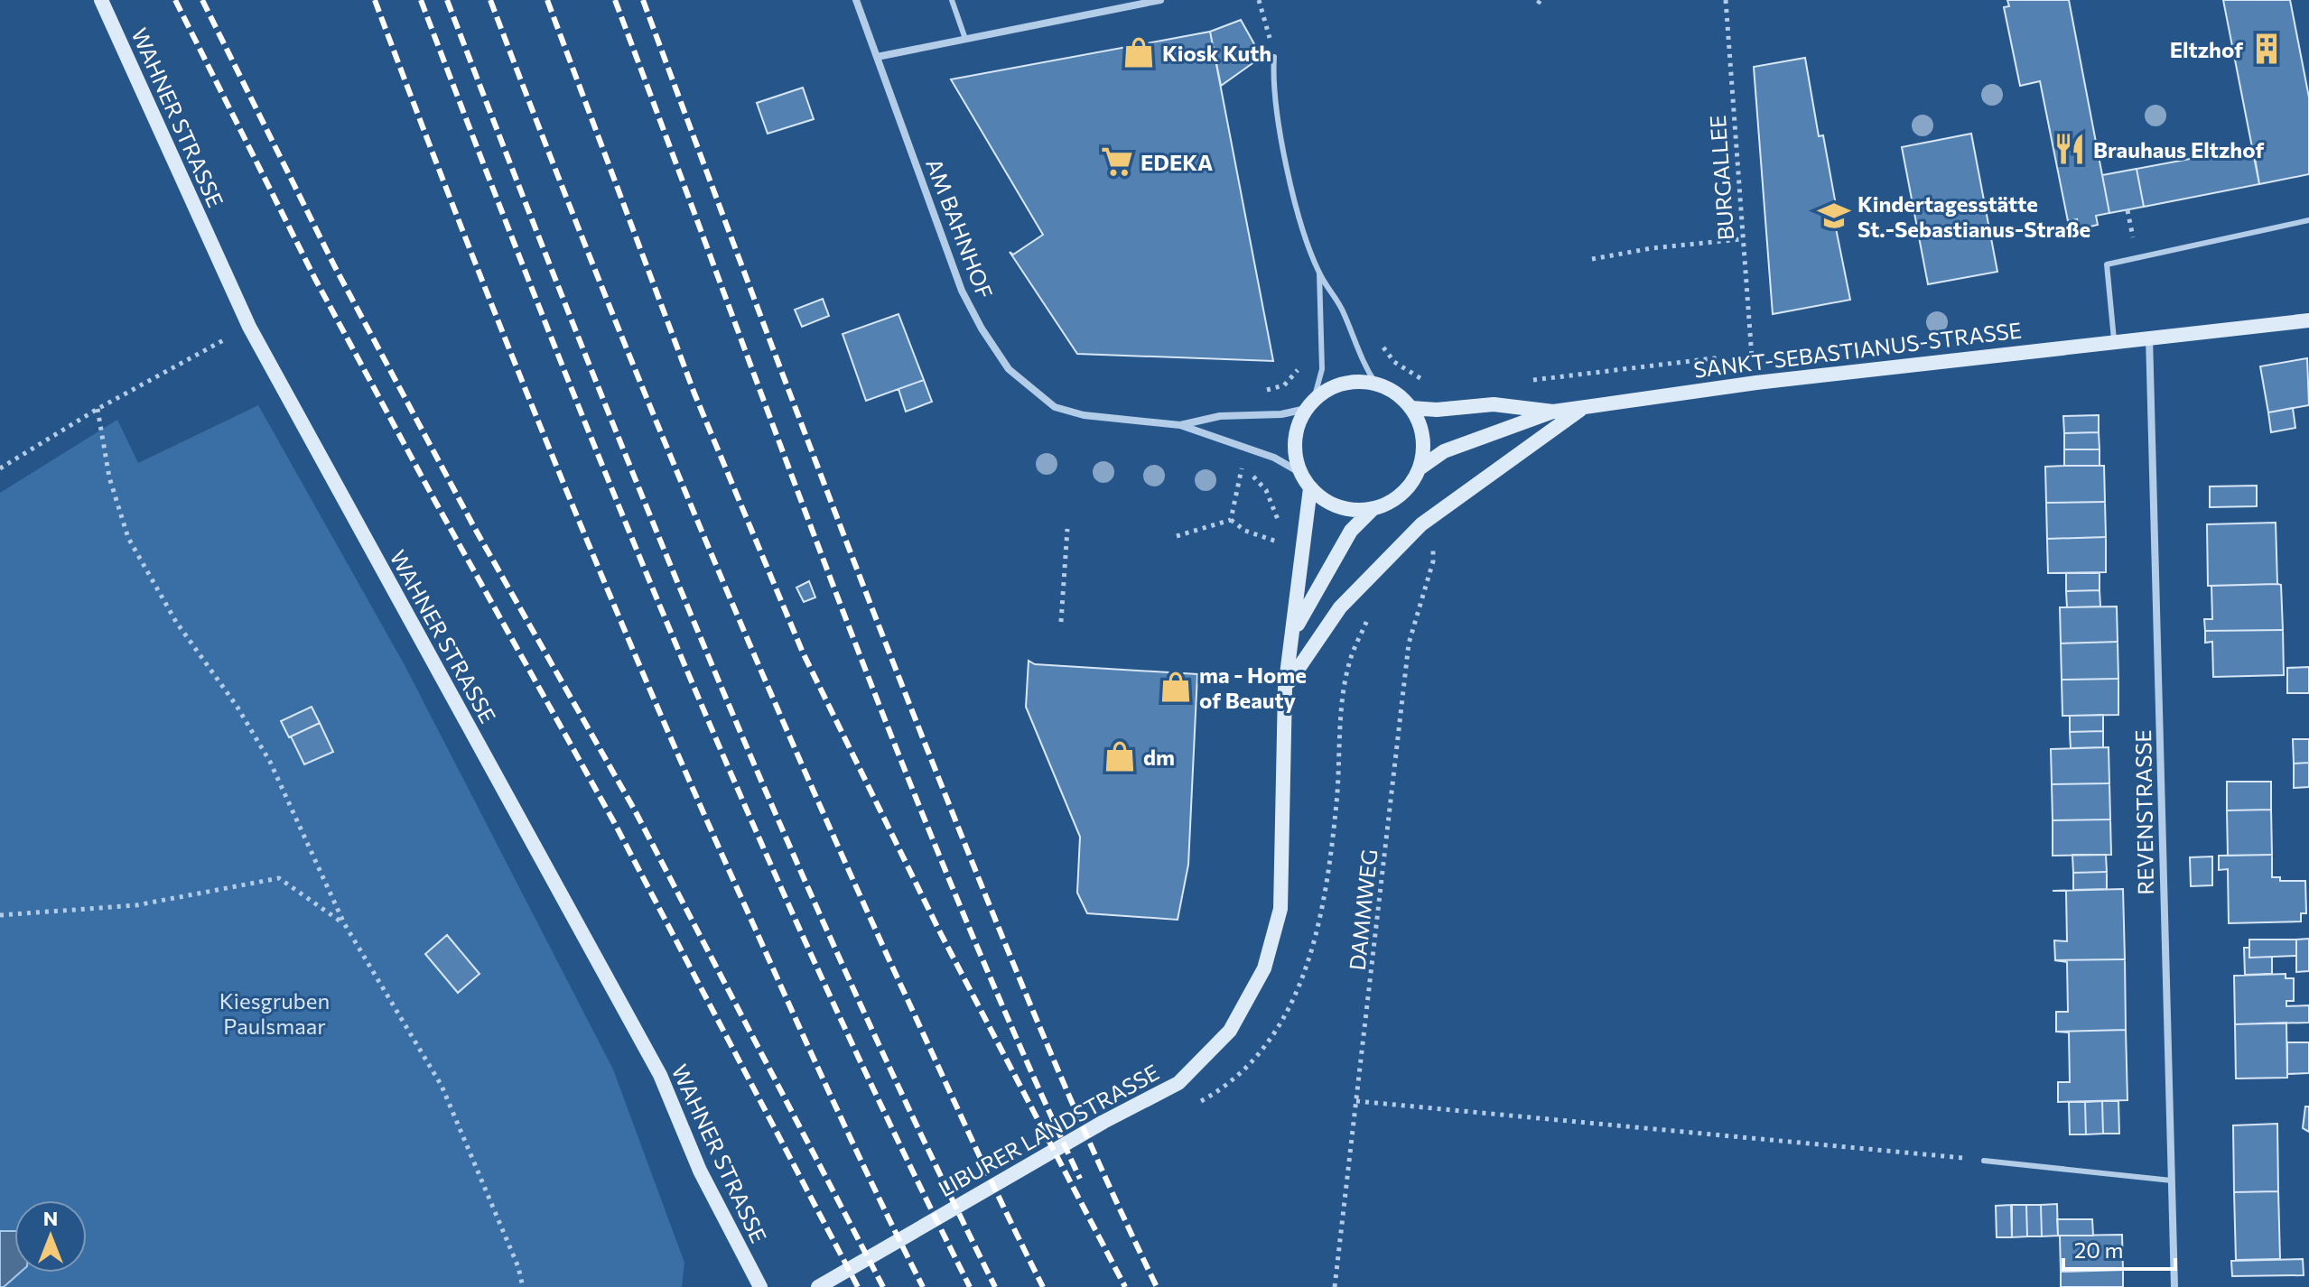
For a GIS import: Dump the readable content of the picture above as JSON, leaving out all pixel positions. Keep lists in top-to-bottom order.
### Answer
{
  "streets": {
    "street": [
      "WAHNER STRASSE",
      "AM BAHNHOF",
      "SANKT-SEBASTIANUS-STRASSE",
      "REVENSTRASSE",
      "LIBURER LANDSTRASSE"
    ],
    "path": ["BURGALLEE", "DAMMWEG"]
  },
  "crossings": [
    ["AM BAHNHOF", "SANKT-SEBASTIANUS-STRASSE"],
    ["AM BAHNHOF", "LIBURER LANDSTRASSE"],
    ["SANKT-SEBASTIANUS-STRASSE", "REVENSTRASSE"],
    ["SANKT-SEBASTIANUS-STRASSE", "LIBURER LANDSTRASSE"]
  ],
  "parks": ["Kiesgruben Paulsmaar"],
  "places": {
    "building": ["Eltzhof"],
    "shop": ["Kiosk Kuth", "ma - Home of Beauty", "dm"],
    "restaurant": ["Brauhaus Eltzhof"],
    "supermarket": ["EDEKA"],
    "school or university": ["Kindertagesstätte St.-Sebastianus-Straße"]
  },
  "scale_bar": "20 m",
  "north": "top"
}
